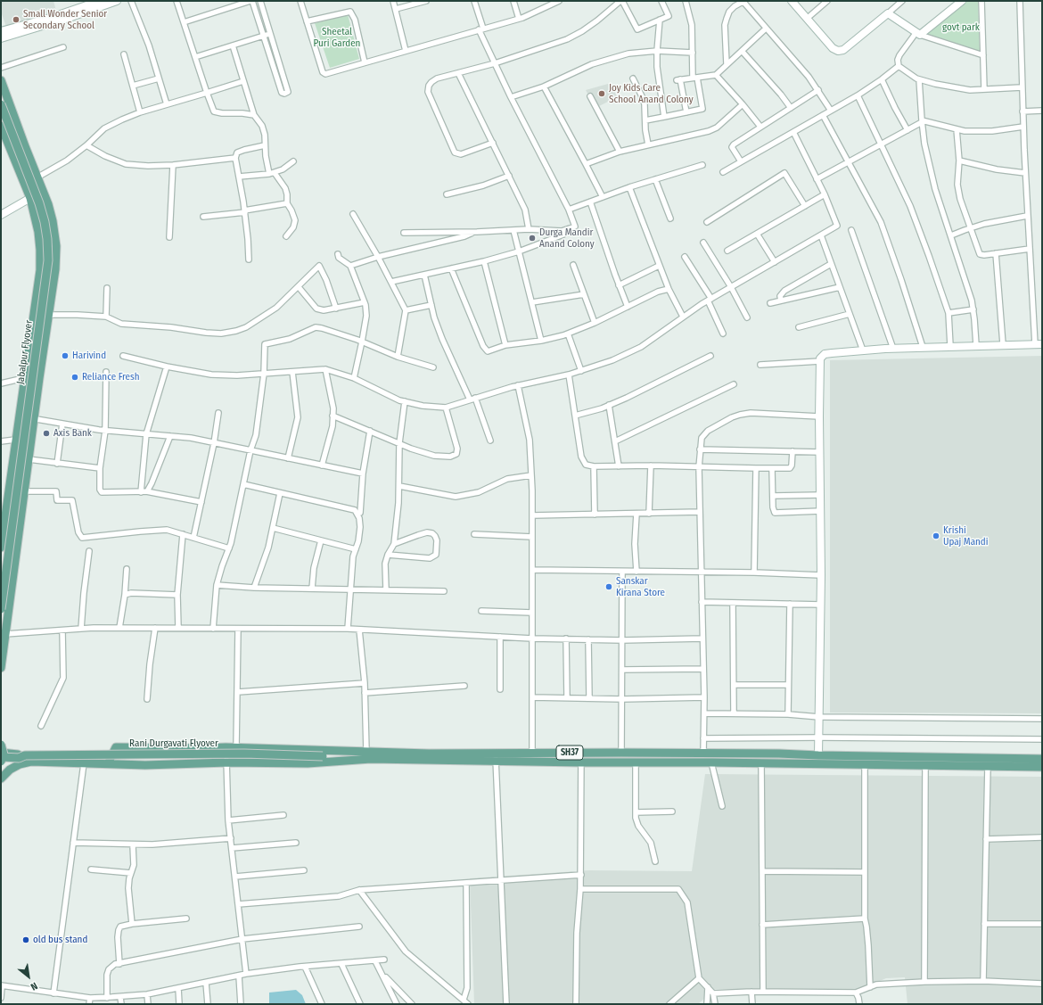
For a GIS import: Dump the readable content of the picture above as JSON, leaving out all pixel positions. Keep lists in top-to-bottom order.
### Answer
{
  "streets": {
    "main road": ["Jabalpur Flyover", "Rani Durgavati Flyover", "SH37"]
  },
  "crossings": [
    ["Rani Durgavati Flyover", "SH37"]
  ],
  "parks": ["govt park", "Sheetal Puri Garden"],
  "places": [
    "Small Wonder Senior Secondary School",
    "Joy Kids Care School Anand Colony",
    "Durga Mandir Anand Colony",
    "Harivind",
    "Reliance Fresh",
    "Axis Bank",
    "Krishi Upaj Mandi",
    "Sanskar Kirana Store",
    "old bus stand"
  ],
  "north": "bottom right"
}
